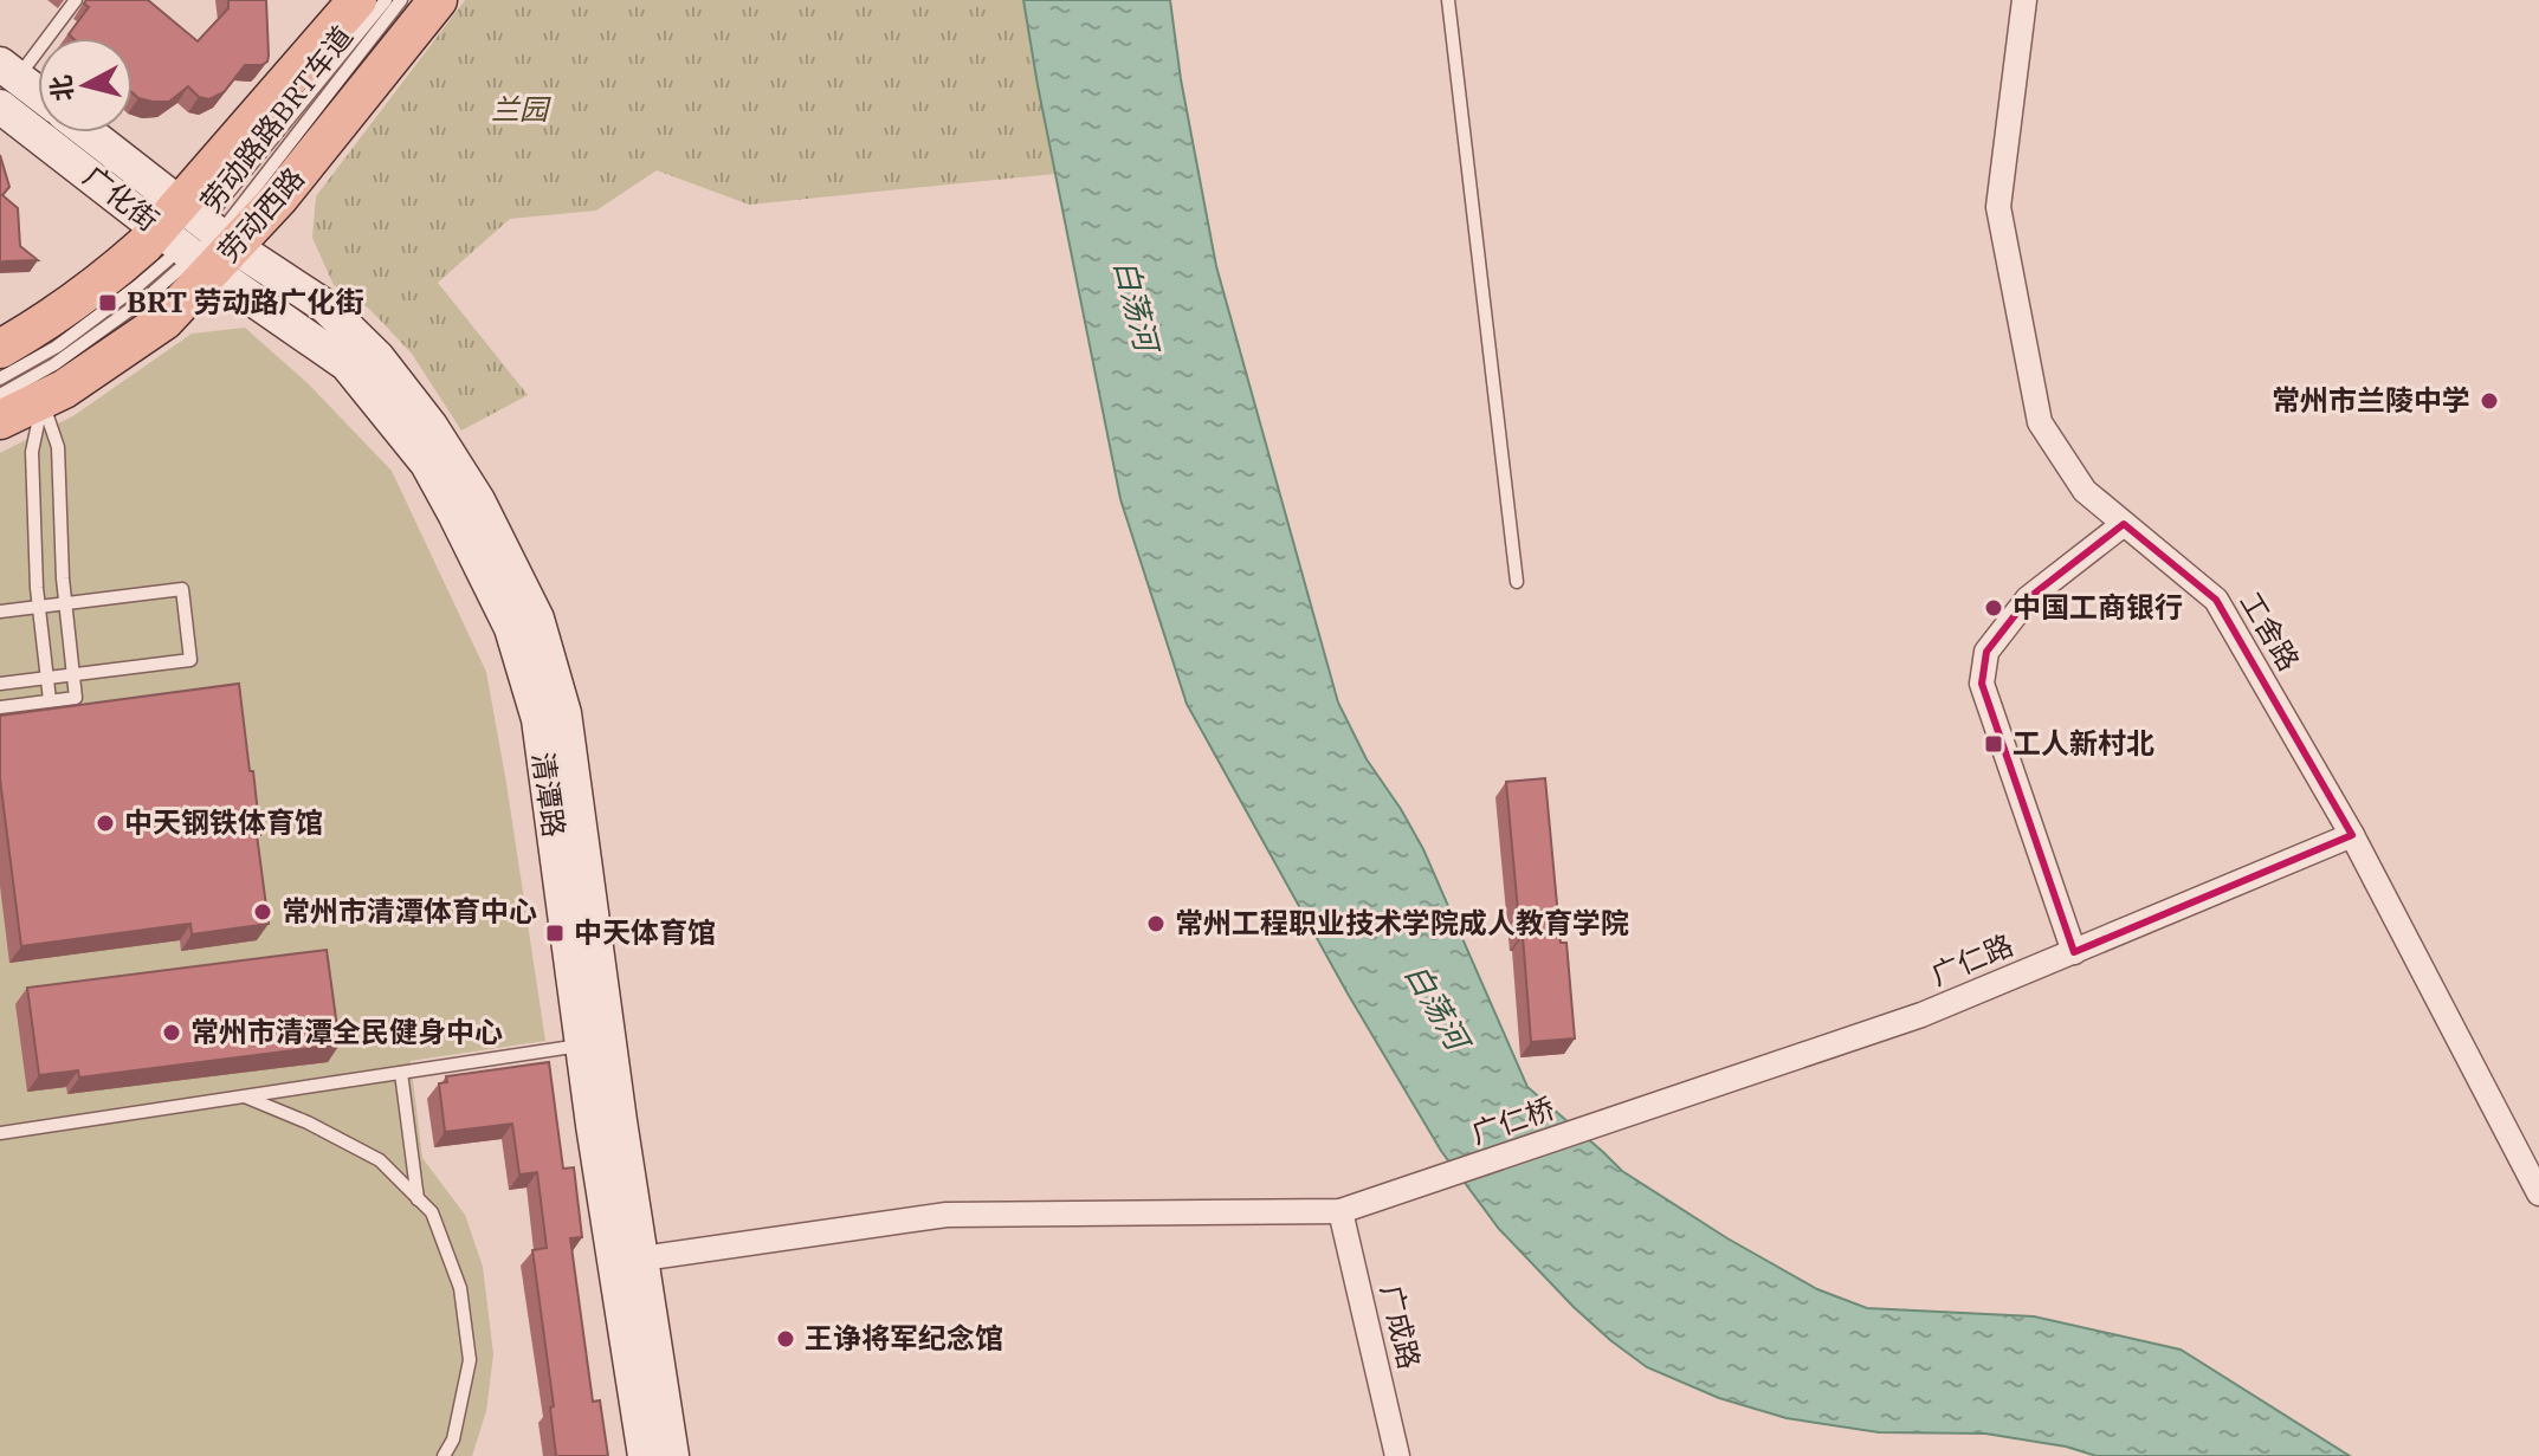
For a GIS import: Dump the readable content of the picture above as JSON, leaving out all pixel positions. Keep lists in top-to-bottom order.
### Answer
{
  "streets": {
    "main road": ["广化街", "劳动西路", "清潭路"],
    "street": [
      "工舍路",
      "广仁路",
      "广仁桥",
      "广成路"
    ],
    "lane": ["劳动路路BRT车道"]
  },
  "crossings": [
    ["劳动路路BRT车道", "广化街"],
    ["劳动路路BRT车道", "劳动西路"],
    ["劳动路路BRT车道", "清潭路"],
    ["广化街", "劳动西路"],
    ["广化街", "清潭路"],
    ["劳动西路", "清潭路"],
    ["工舍路", "广仁路"],
    ["清潭路", "广仁桥"],
    ["广仁路", "广仁桥"],
    ["广仁桥", "广成路"]
  ],
  "water": ["白荡河"],
  "parks": ["兰园"],
  "places": {
    "transit": ["BRT 劳动路广化街", "工人新村北", "中天体育馆"],
    "other": [
      "常州市兰陵中学",
      "中国工商银行",
      "中天钢铁体育馆",
      "常州市清潭体育中心",
      "常州工程职业技术学院成人教育学院",
      "常州市清潭全民健身中心",
      "王诤将军纪念馆"
    ]
  },
  "north": "left"
}
